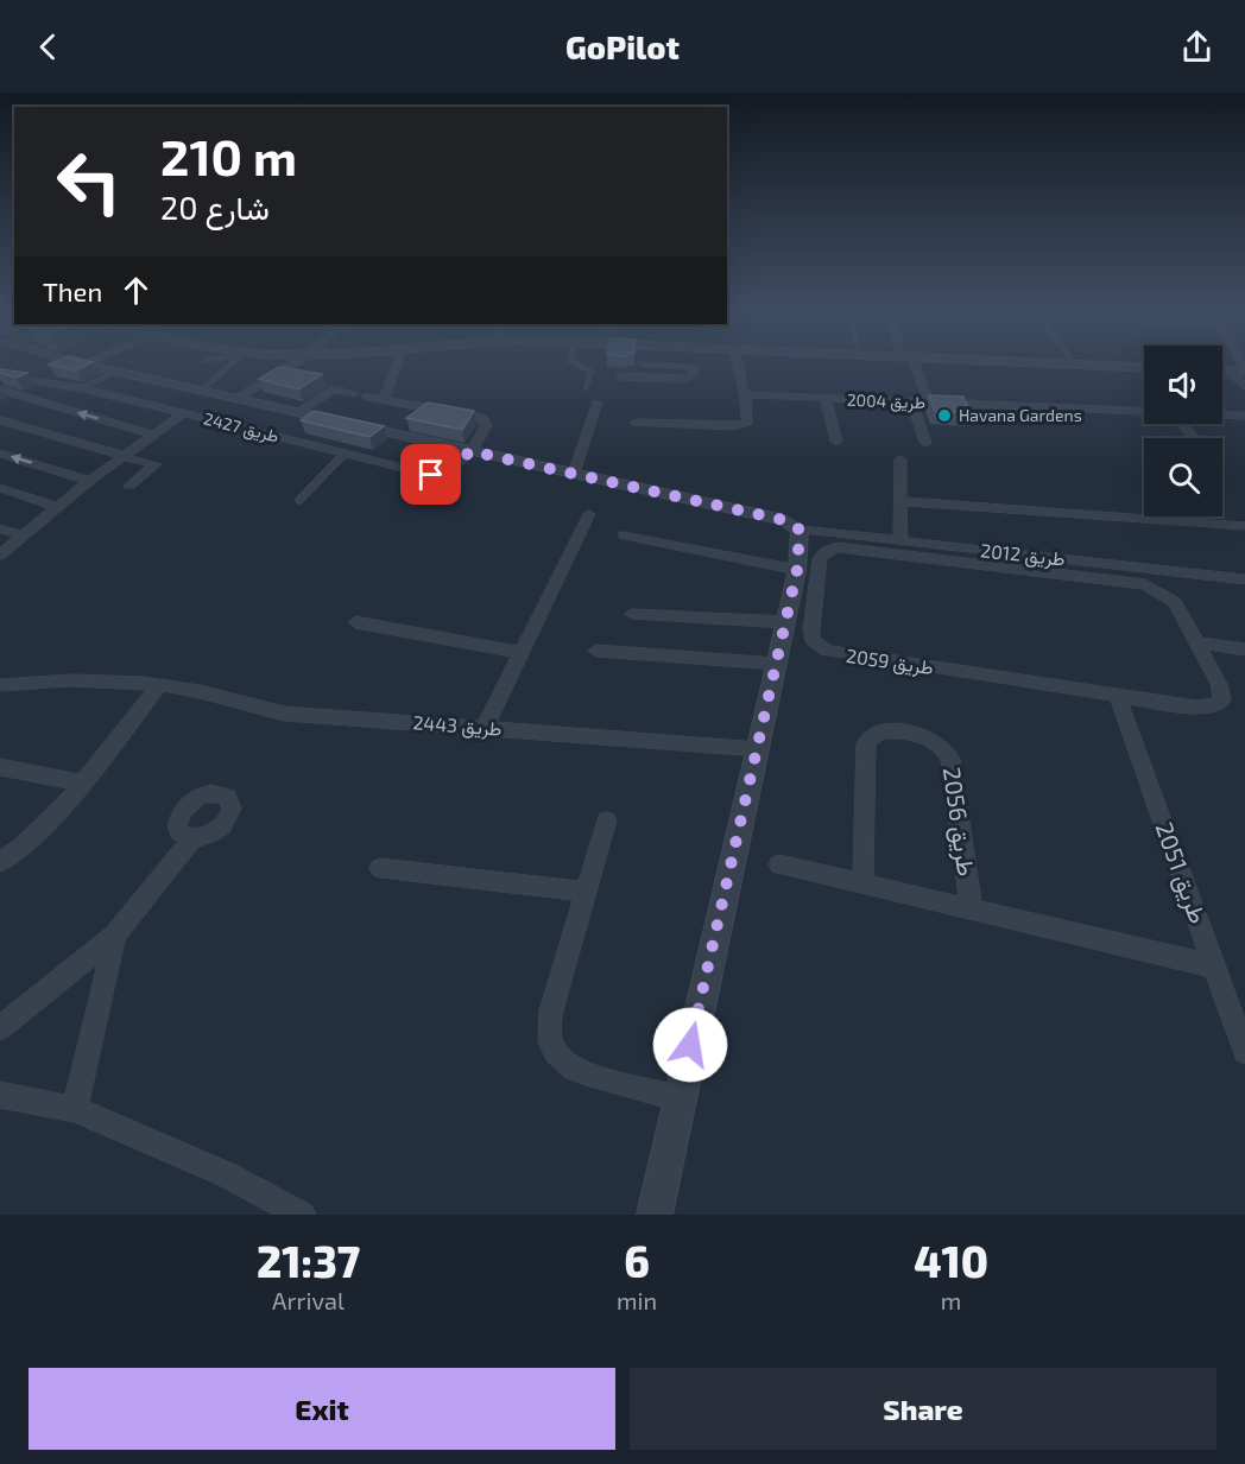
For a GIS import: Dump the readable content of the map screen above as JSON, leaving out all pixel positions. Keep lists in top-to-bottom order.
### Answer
{
  "streets": {
    "street": [
      "طريق 2004",
      "طريق 2427",
      "طريق 2012",
      "طريق 2059",
      "طريق 2443",
      "طريق 2056",
      "طريق 2051"
    ]
  },
  "crossings": [
    ["طريق 2059", "طريق 2051"],
    ["طريق 2056", "طريق 2051"]
  ],
  "places": ["Havana Gardens"],
  "page": {
    "header": "GoPilot",
    "turn": ["210 m", "شارع 20"],
    "then": "Then",
    "eta": [
      "21:37",
      "Arrival",
      "6",
      "min",
      "410",
      "m"
    ],
    "buttons": ["Exit", "Share"]
  }
}
